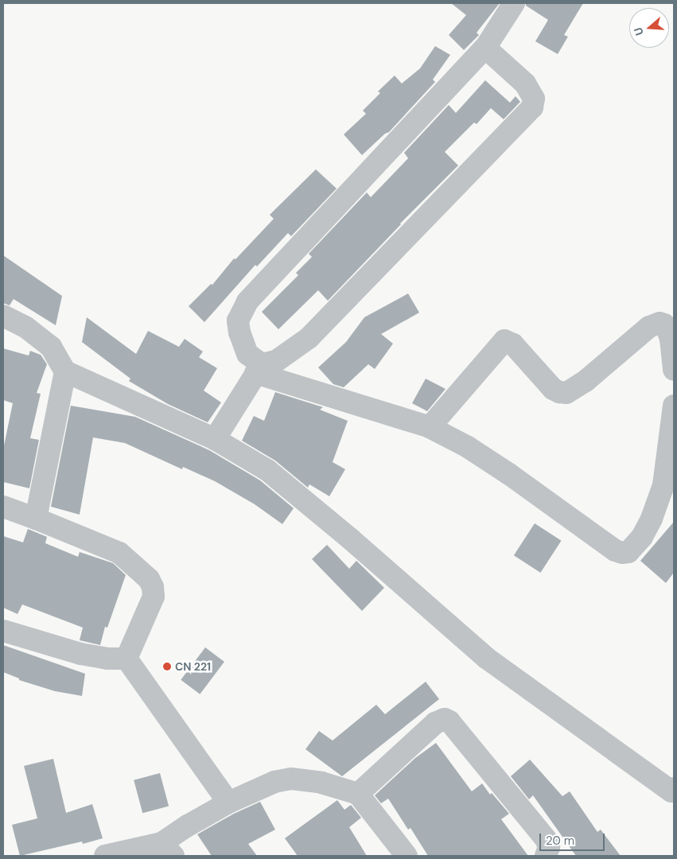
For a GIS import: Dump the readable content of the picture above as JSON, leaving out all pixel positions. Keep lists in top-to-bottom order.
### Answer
{
  "places": ["CN 221"],
  "scale_bar": "20 m",
  "north": "left"
}
